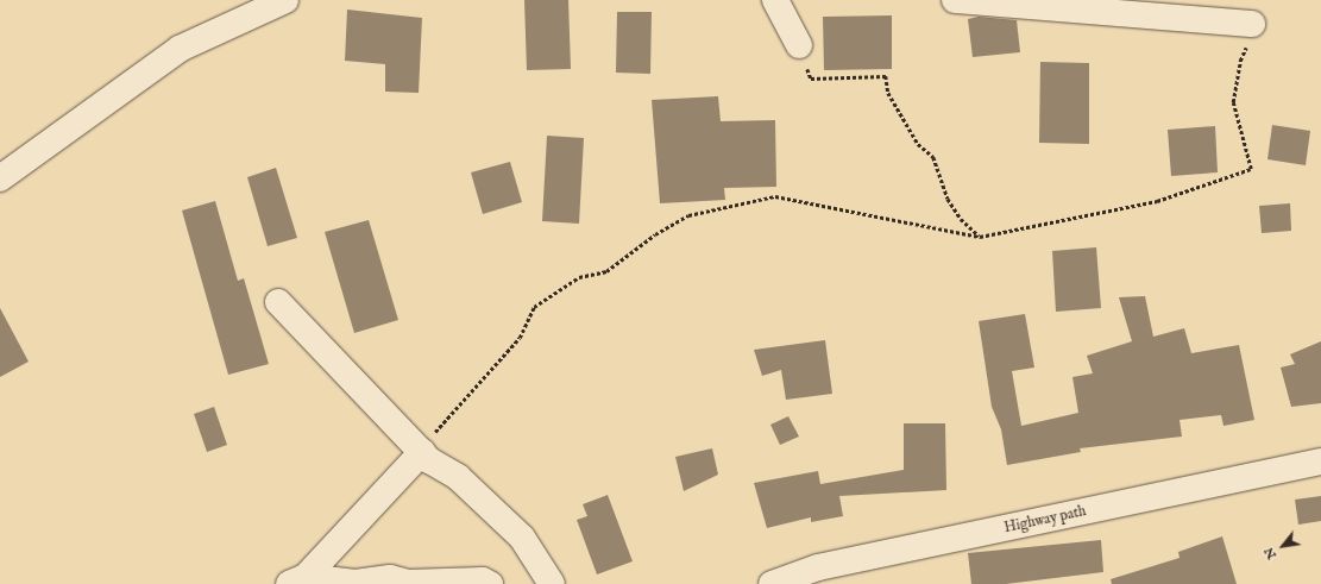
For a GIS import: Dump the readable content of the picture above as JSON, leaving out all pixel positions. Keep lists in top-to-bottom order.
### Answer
{
  "streets": {
    "street": ["Highway path"]
  },
  "north": "bottom left"
}
